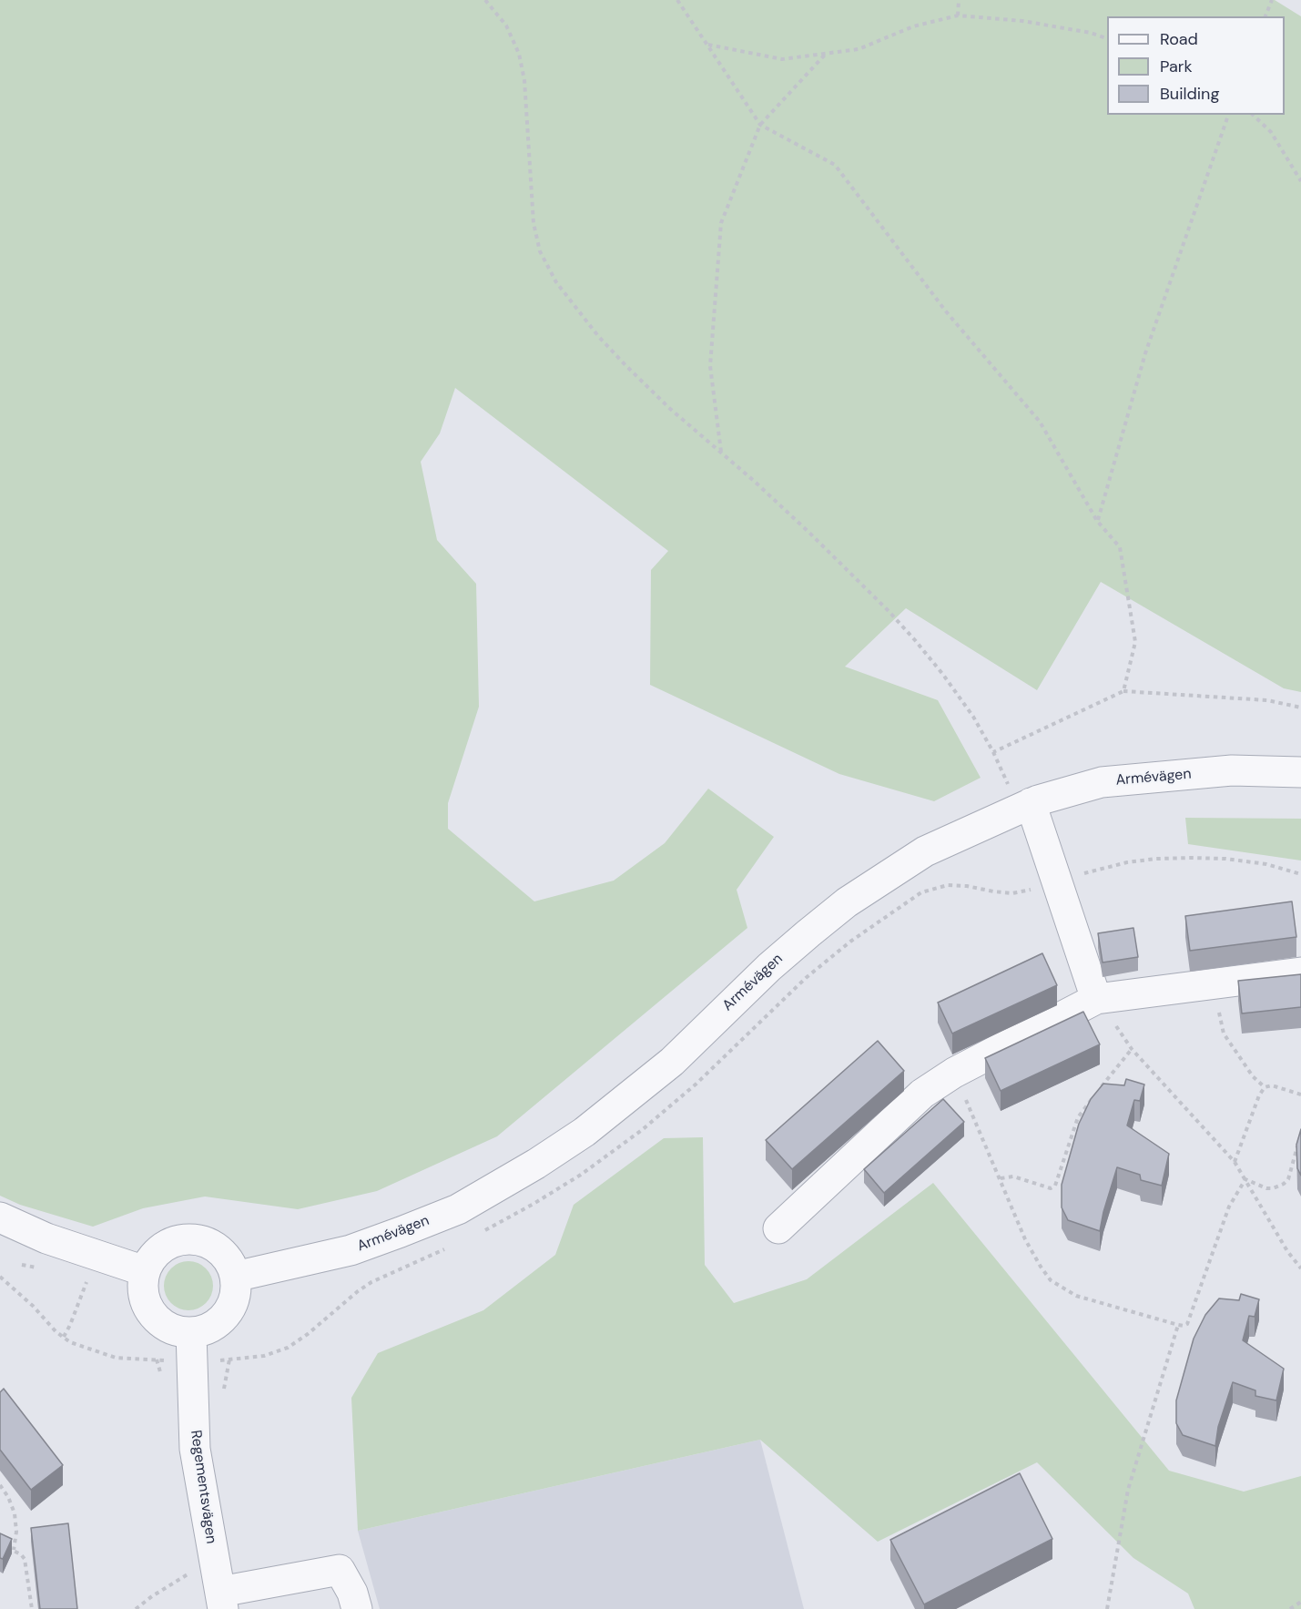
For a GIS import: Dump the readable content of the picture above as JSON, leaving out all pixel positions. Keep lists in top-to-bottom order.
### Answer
{
  "streets": {
    "street": ["Armévägen", "Regementsvägen"]
  },
  "crossings": [
    ["Armévägen", "Regementsvägen"]
  ],
  "legend": ["Road", "Park", "Building"]
}
